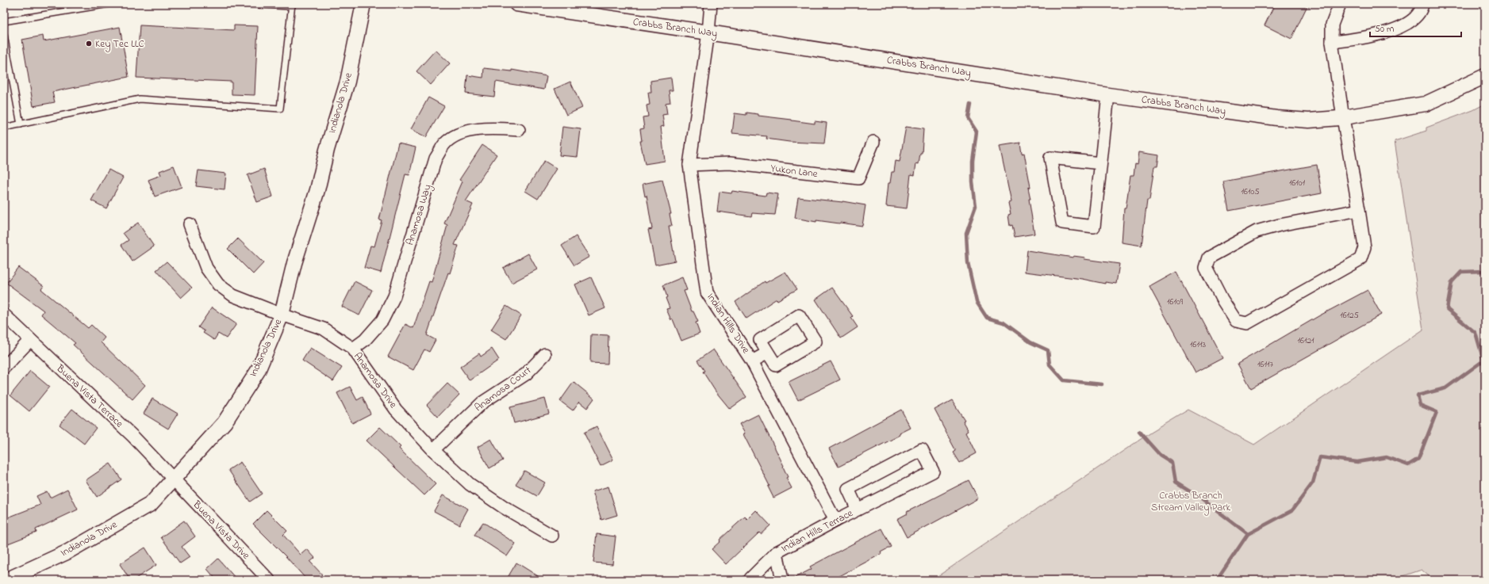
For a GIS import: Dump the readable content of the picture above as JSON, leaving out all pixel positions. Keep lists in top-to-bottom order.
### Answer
{
  "streets": {
    "street": [
      "Crabbs Branch Way",
      "Indianola Drive",
      "Yukon Lane",
      "Anamosa Way",
      "Indian Hills Drive",
      "Anamosa Drive",
      "Anamosa Court",
      "Buena Vista Terrace",
      "Buena Vista Drive",
      "Indian Hills Terrace"
    ]
  },
  "crossings": [
    ["Crabbs Branch Way", "Indian Hills Drive"],
    ["Indianola Drive", "Anamosa Drive"],
    ["Indianola Drive", "Buena Vista Terrace"],
    ["Indianola Drive", "Buena Vista Drive"],
    ["Yukon Lane", "Indian Hills Drive"],
    ["Anamosa Way", "Anamosa Drive"],
    ["Indian Hills Drive", "Indian Hills Terrace"],
    ["Anamosa Drive", "Anamosa Court"],
    ["Buena Vista Terrace", "Buena Vista Drive"]
  ],
  "parks": ["Crabbs Branch Stream Valley Park"],
  "places": ["Key Tec LLC"],
  "house_numbers": [
    "16101",
    "16105",
    "16109",
    "16125",
    "16121",
    "16113",
    "16117"
  ],
  "scale_bar": "50 m"
}
